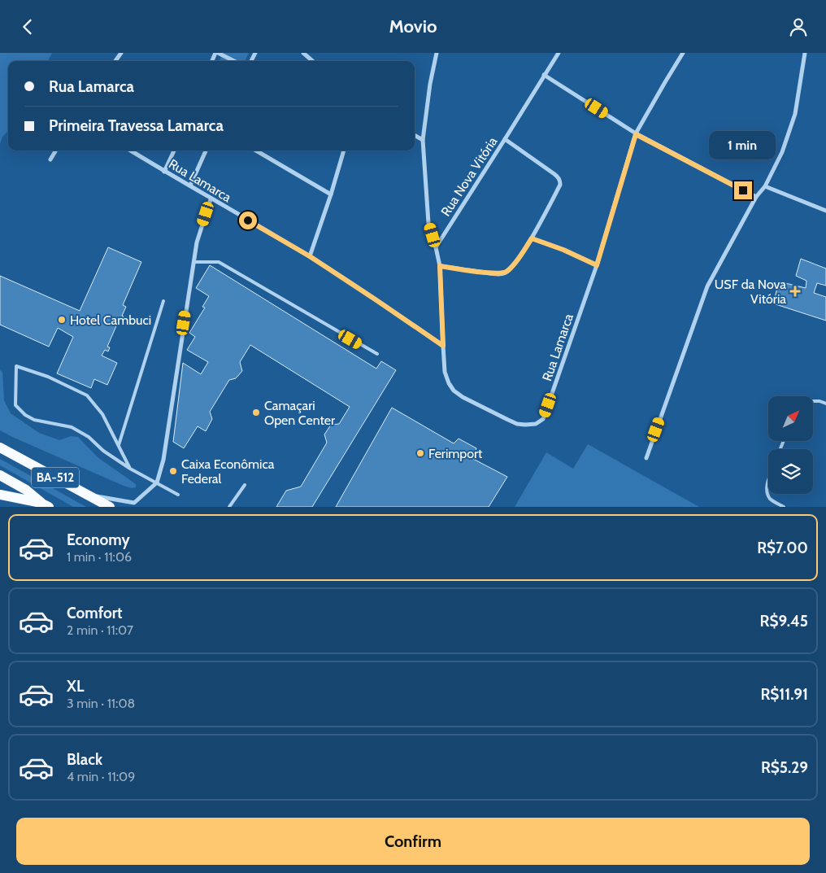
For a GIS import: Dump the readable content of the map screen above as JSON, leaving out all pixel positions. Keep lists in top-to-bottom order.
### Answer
{
  "streets": {
    "main road": ["BA-512"],
    "street": ["Rua Nova Vitória", "Rua Lamarca"]
  },
  "places": {
    "health": ["USF da Nova Vitória"],
    "other": [
      "Hotel Cambuci",
      "Camaçari Open Center",
      "Ferimport",
      "Caixa Econômica Federal"
    ]
  },
  "north": "top right",
  "page": {
    "header": "Movio",
    "banner": ["Rua Lamarca", "Primeira Travessa Lamarca"],
    "bubble": "1 min",
    "list": [
      {
        "name": "Economy",
        "note": "1 min · 11:06",
        "value": "R$7.00"
      },
      {
        "name": "Comfort",
        "note": "2 min · 11:07",
        "value": "R$9.45"
      },
      {
        "name": "XL",
        "note": "3 min · 11:08",
        "value": "R$11.91"
      },
      {
        "name": "Black",
        "note": "4 min · 11:09",
        "value": "R$5.29"
      }
    ],
    "buttons": "Confirm"
  }
}
